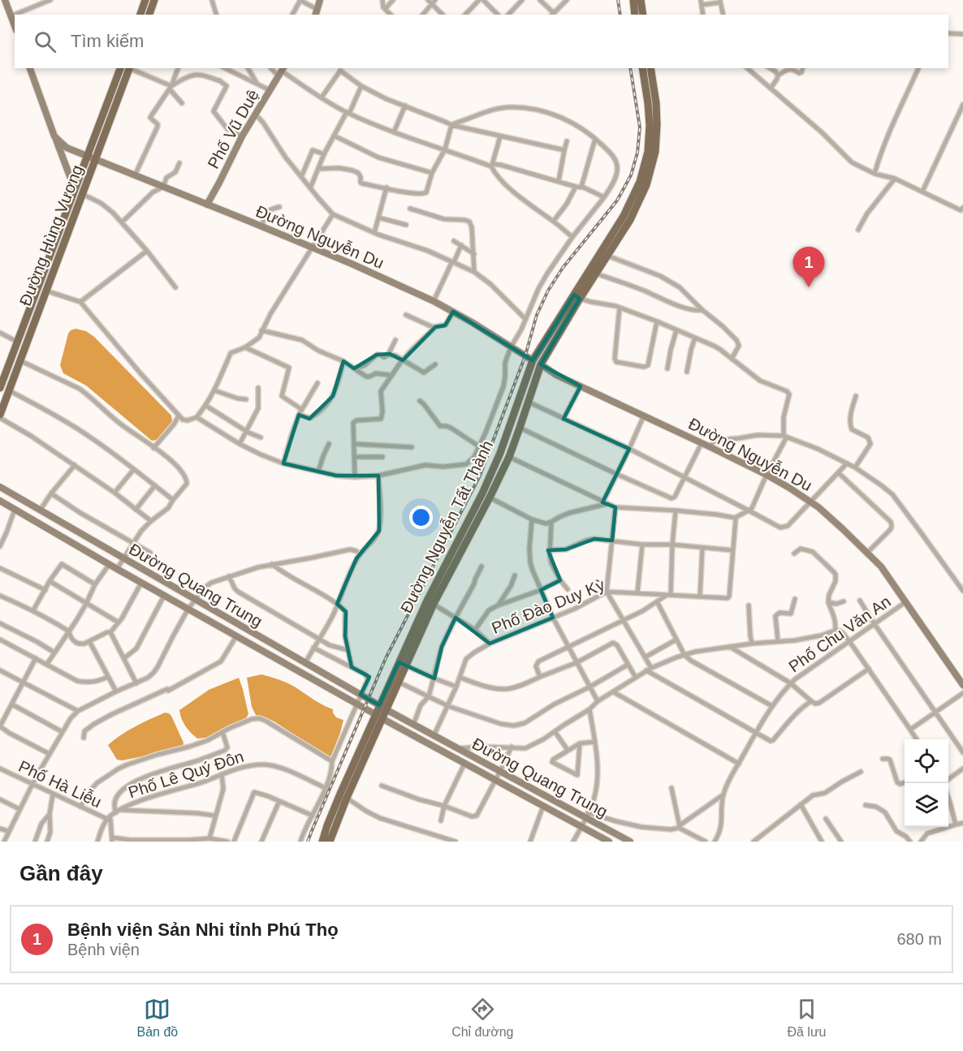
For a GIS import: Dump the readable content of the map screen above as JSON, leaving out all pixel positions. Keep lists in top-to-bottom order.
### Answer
{
  "streets": {
    "main road": ["Đường Hùng Vương", "Đường Nguyễn Tất Thành"],
    "street": [
      "Phố Vũ Duệ",
      "Đường Nguyễn Du",
      "Đường Quang Trung",
      "Phố Đào Duy Kỳ",
      "Phố Chu Văn An",
      "Phố Lê Quý Đôn",
      "Phố Hà Liễu"
    ]
  },
  "crossings": [
    ["Phố Vũ Duệ", "Đường Nguyễn Du"],
    ["Đường Nguyễn Du", "Đường Nguyễn Tất Thành"],
    ["Đường Nguyễn Du", "Phố Chu Văn An"],
    ["Đường Nguyễn Tất Thành", "Đường Quang Trung"],
    ["Đường Nguyễn Tất Thành", "Phố Đào Duy Kỳ"],
    ["Phố Lê Quý Đôn", "Phố Hà Liễu"]
  ],
  "page": {
    "search": "Tìm kiếm",
    "pins": "1",
    "heading": "Gần đây",
    "list": [
      {
        "mark": "1",
        "name": "Bệnh viện Sản Nhi tỉnh Phú Thọ",
        "note": "Bệnh viện",
        "value": "680 m"
      }
    ],
    "nav": ["Bản đồ", "Chỉ đường", "Đã lưu"]
  }
}
